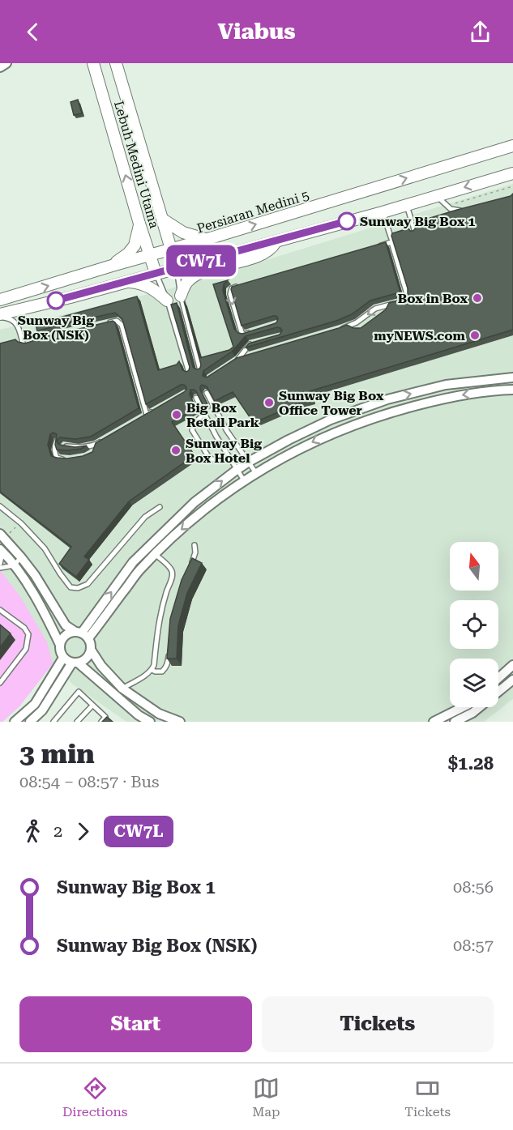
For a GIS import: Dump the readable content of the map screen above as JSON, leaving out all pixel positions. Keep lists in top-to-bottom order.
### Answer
{
  "streets": {
    "street": ["Lebuh Medini Utama", "Persiaran Medini 5"]
  },
  "crossings": [
    ["Lebuh Medini Utama", "Persiaran Medini 5"]
  ],
  "places": [
    "Sunway Big Box 1",
    "Box in Box",
    "Sunway Big Box (NSK)",
    "myNEWS.com",
    "Sunway Big Box Office Tower",
    "Big Box Retail Park",
    "Sunway Big Box Hotel"
  ],
  "lines": ["bus line CW7L"],
  "north": "top",
  "page": {
    "header": "Viabus",
    "on_map": "CW7L",
    "heading": ["3 min", "08:54 – 08:57 · Bus", "$1.28"],
    "legs": ["2", "CW7L"],
    "list": [
      {
        "name": "Sunway Big Box 1",
        "value": "08:56"
      },
      {
        "name": "Sunway Big Box (NSK)",
        "value": "08:57"
      }
    ],
    "buttons": ["Start", "Tickets"],
    "tabs": ["Directions", "Map", "Tickets"]
  }
}
